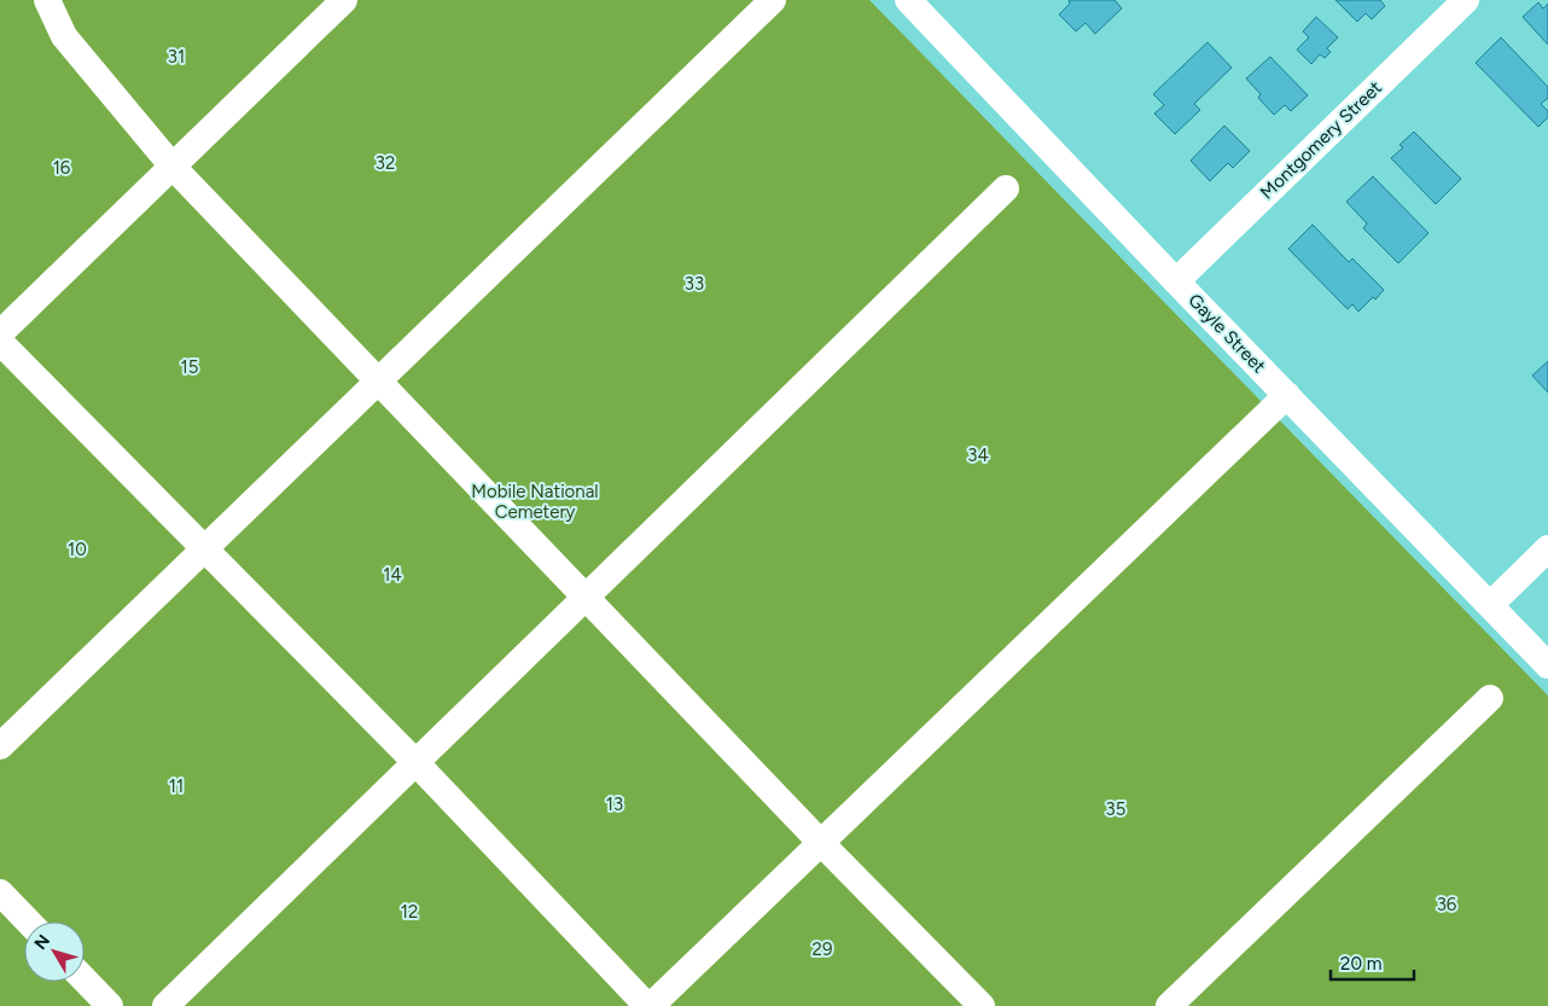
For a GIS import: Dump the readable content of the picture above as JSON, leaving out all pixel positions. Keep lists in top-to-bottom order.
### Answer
{
  "streets": {
    "street": ["Montgomery Street", "Gayle Street"]
  },
  "crossings": [
    ["Montgomery Street", "Gayle Street"]
  ],
  "parks": [
    "31",
    "32",
    "16",
    "33",
    "15",
    "34",
    "Mobile National Cemetery",
    "10",
    "14",
    "11",
    "13",
    "35",
    "36",
    "12",
    "29"
  ],
  "scale_bar": "20 m",
  "north": "top left"
}
